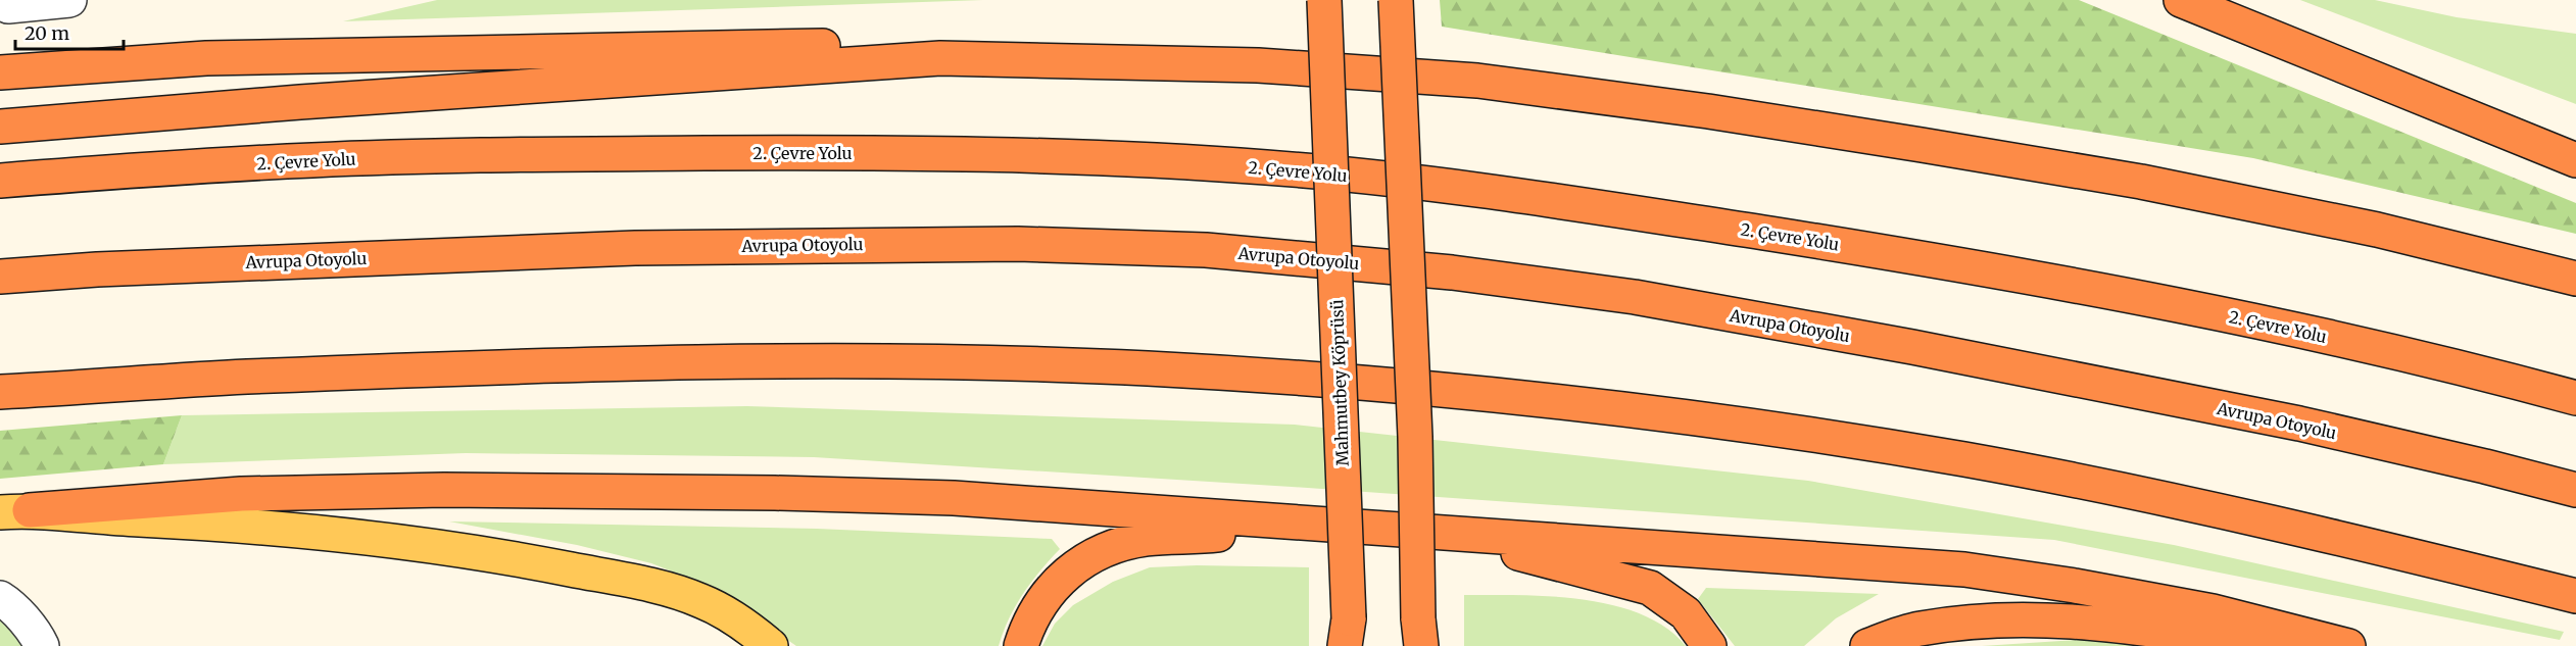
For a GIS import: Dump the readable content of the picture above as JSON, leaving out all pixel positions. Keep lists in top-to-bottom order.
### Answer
{
  "streets": {
    "highway": ["2. Çevre Yolu", "Avrupa Otoyolu", "Mahmutbey Köprüsü"]
  },
  "scale_bar": "20 m"
}
